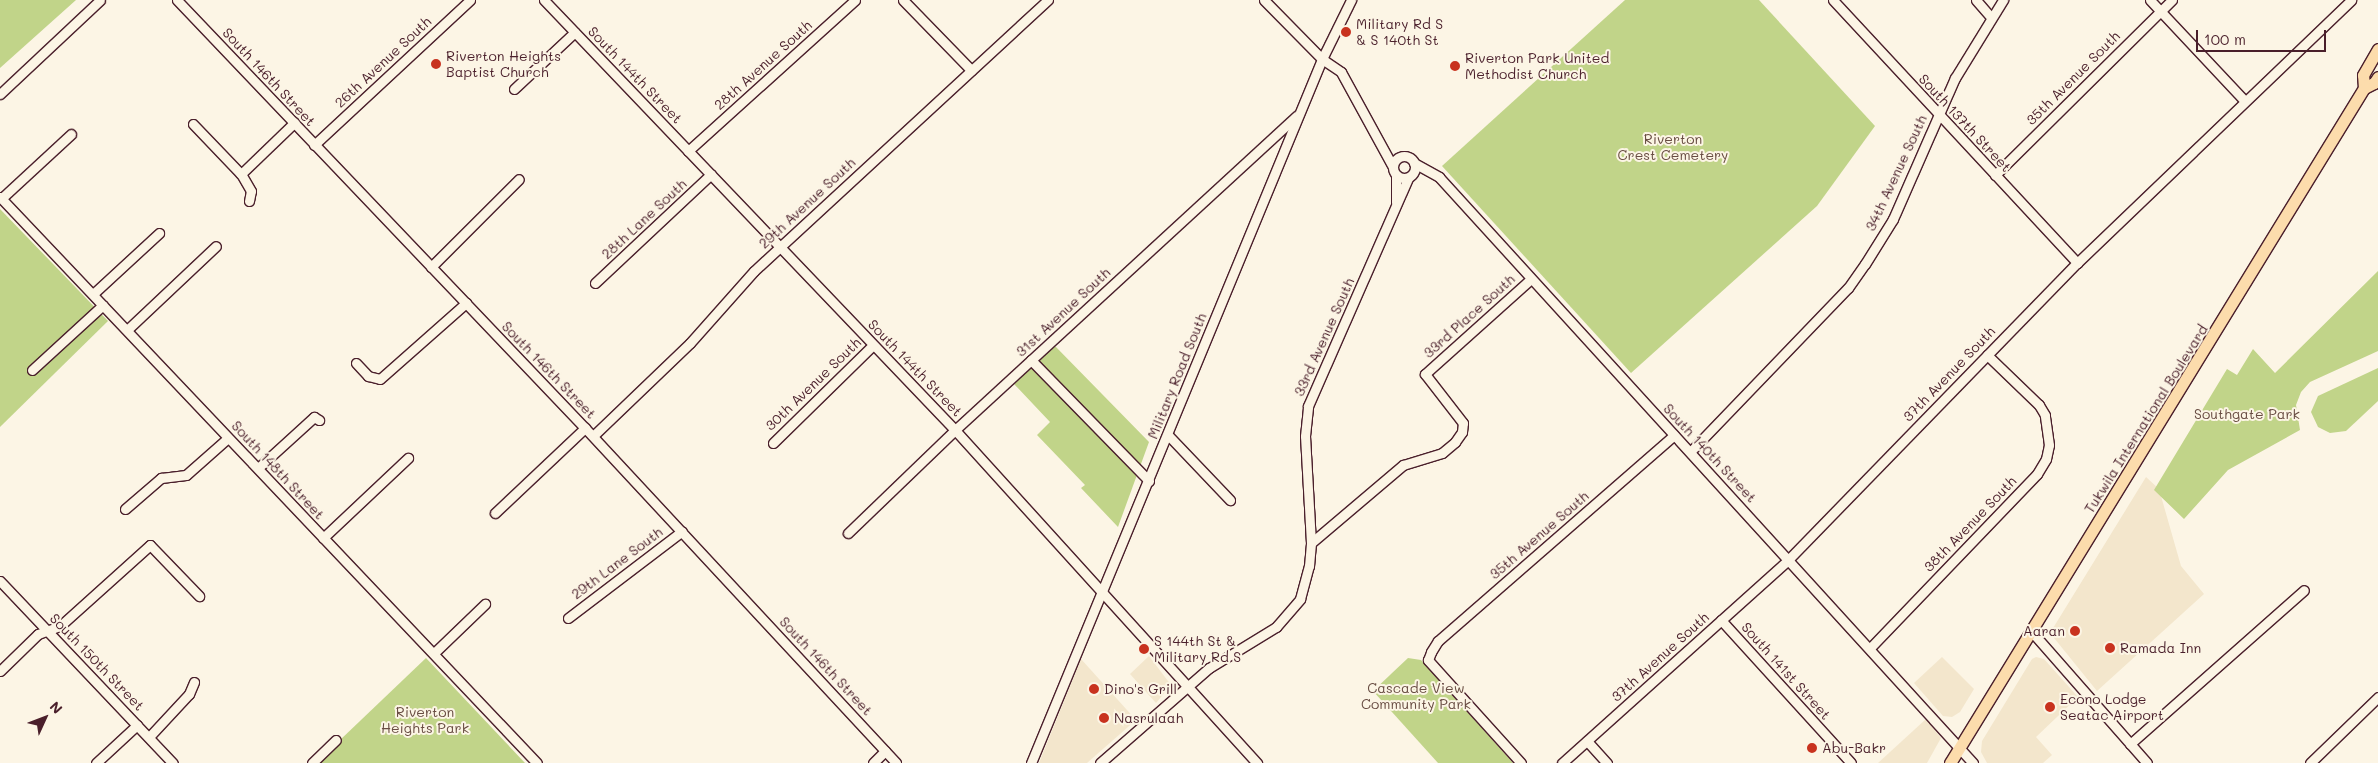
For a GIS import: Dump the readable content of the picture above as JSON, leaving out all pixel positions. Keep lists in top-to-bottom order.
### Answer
{
  "streets": {
    "main road": ["Tukwila International Boulevard"],
    "street": [
      "26th Avenue South",
      "28th Avenue South",
      "South 144th Street",
      "South 146th Street",
      "35th Avenue South",
      "South 137th Street",
      "34th Avenue South",
      "29th Avenue South",
      "28th Lane South",
      "31st Avenue South",
      "33rd Place South",
      "33rd Avenue South",
      "37th Avenue South",
      "Military Road South",
      "30th Avenue South",
      "South 140th Street",
      "South 148th Street",
      "38th Avenue South",
      "29th Lane South",
      "South 150th Street",
      "South 141st Street"
    ]
  },
  "crossings": [
    ["26th Avenue South", "South 146th Street"],
    ["28th Avenue South", "South 144th Street"],
    ["South 144th Street", "29th Avenue South"],
    ["South 144th Street", "28th Lane South"],
    ["South 144th Street", "31st Avenue South"],
    ["South 144th Street", "Military Road South"],
    ["South 144th Street", "30th Avenue South"],
    ["South 146th Street", "29th Avenue South"],
    ["South 146th Street", "29th Lane South"],
    ["35th Avenue South", "South 137th Street"],
    ["35th Avenue South", "South 140th Street"],
    ["South 137th Street", "34th Avenue South"],
    ["South 137th Street", "37th Avenue South"],
    ["34th Avenue South", "South 140th Street"],
    ["31st Avenue South", "Military Road South"],
    ["33rd Place South", "33rd Avenue South"],
    ["33rd Place South", "South 140th Street"],
    ["33rd Avenue South", "South 140th Street"],
    ["37th Avenue South", "South 140th Street"],
    ["37th Avenue South", "38th Avenue South"],
    ["37th Avenue South", "South 141st Street"],
    ["Tukwila International Boulevard", "South 140th Street"],
    ["South 140th Street", "38th Avenue South"]
  ],
  "parks": [
    "Riverton Crest Cemetery",
    "Southgate Park",
    "Cascade View Community Park",
    "Riverton Heights Park"
  ],
  "places": [
    "Military Rd S & S 140th St",
    "Riverton Heights Baptist Church",
    "Riverton Park United Methodist Church",
    "Aaran",
    "Ramada Inn",
    "S 144th St & Military Rd S",
    "Dino's Grill",
    "Econo Lodge Seatac Airport",
    "Nasrulaah",
    "Abu-Bakr"
  ],
  "scale_bar": "100 m",
  "north": "top right"
}
